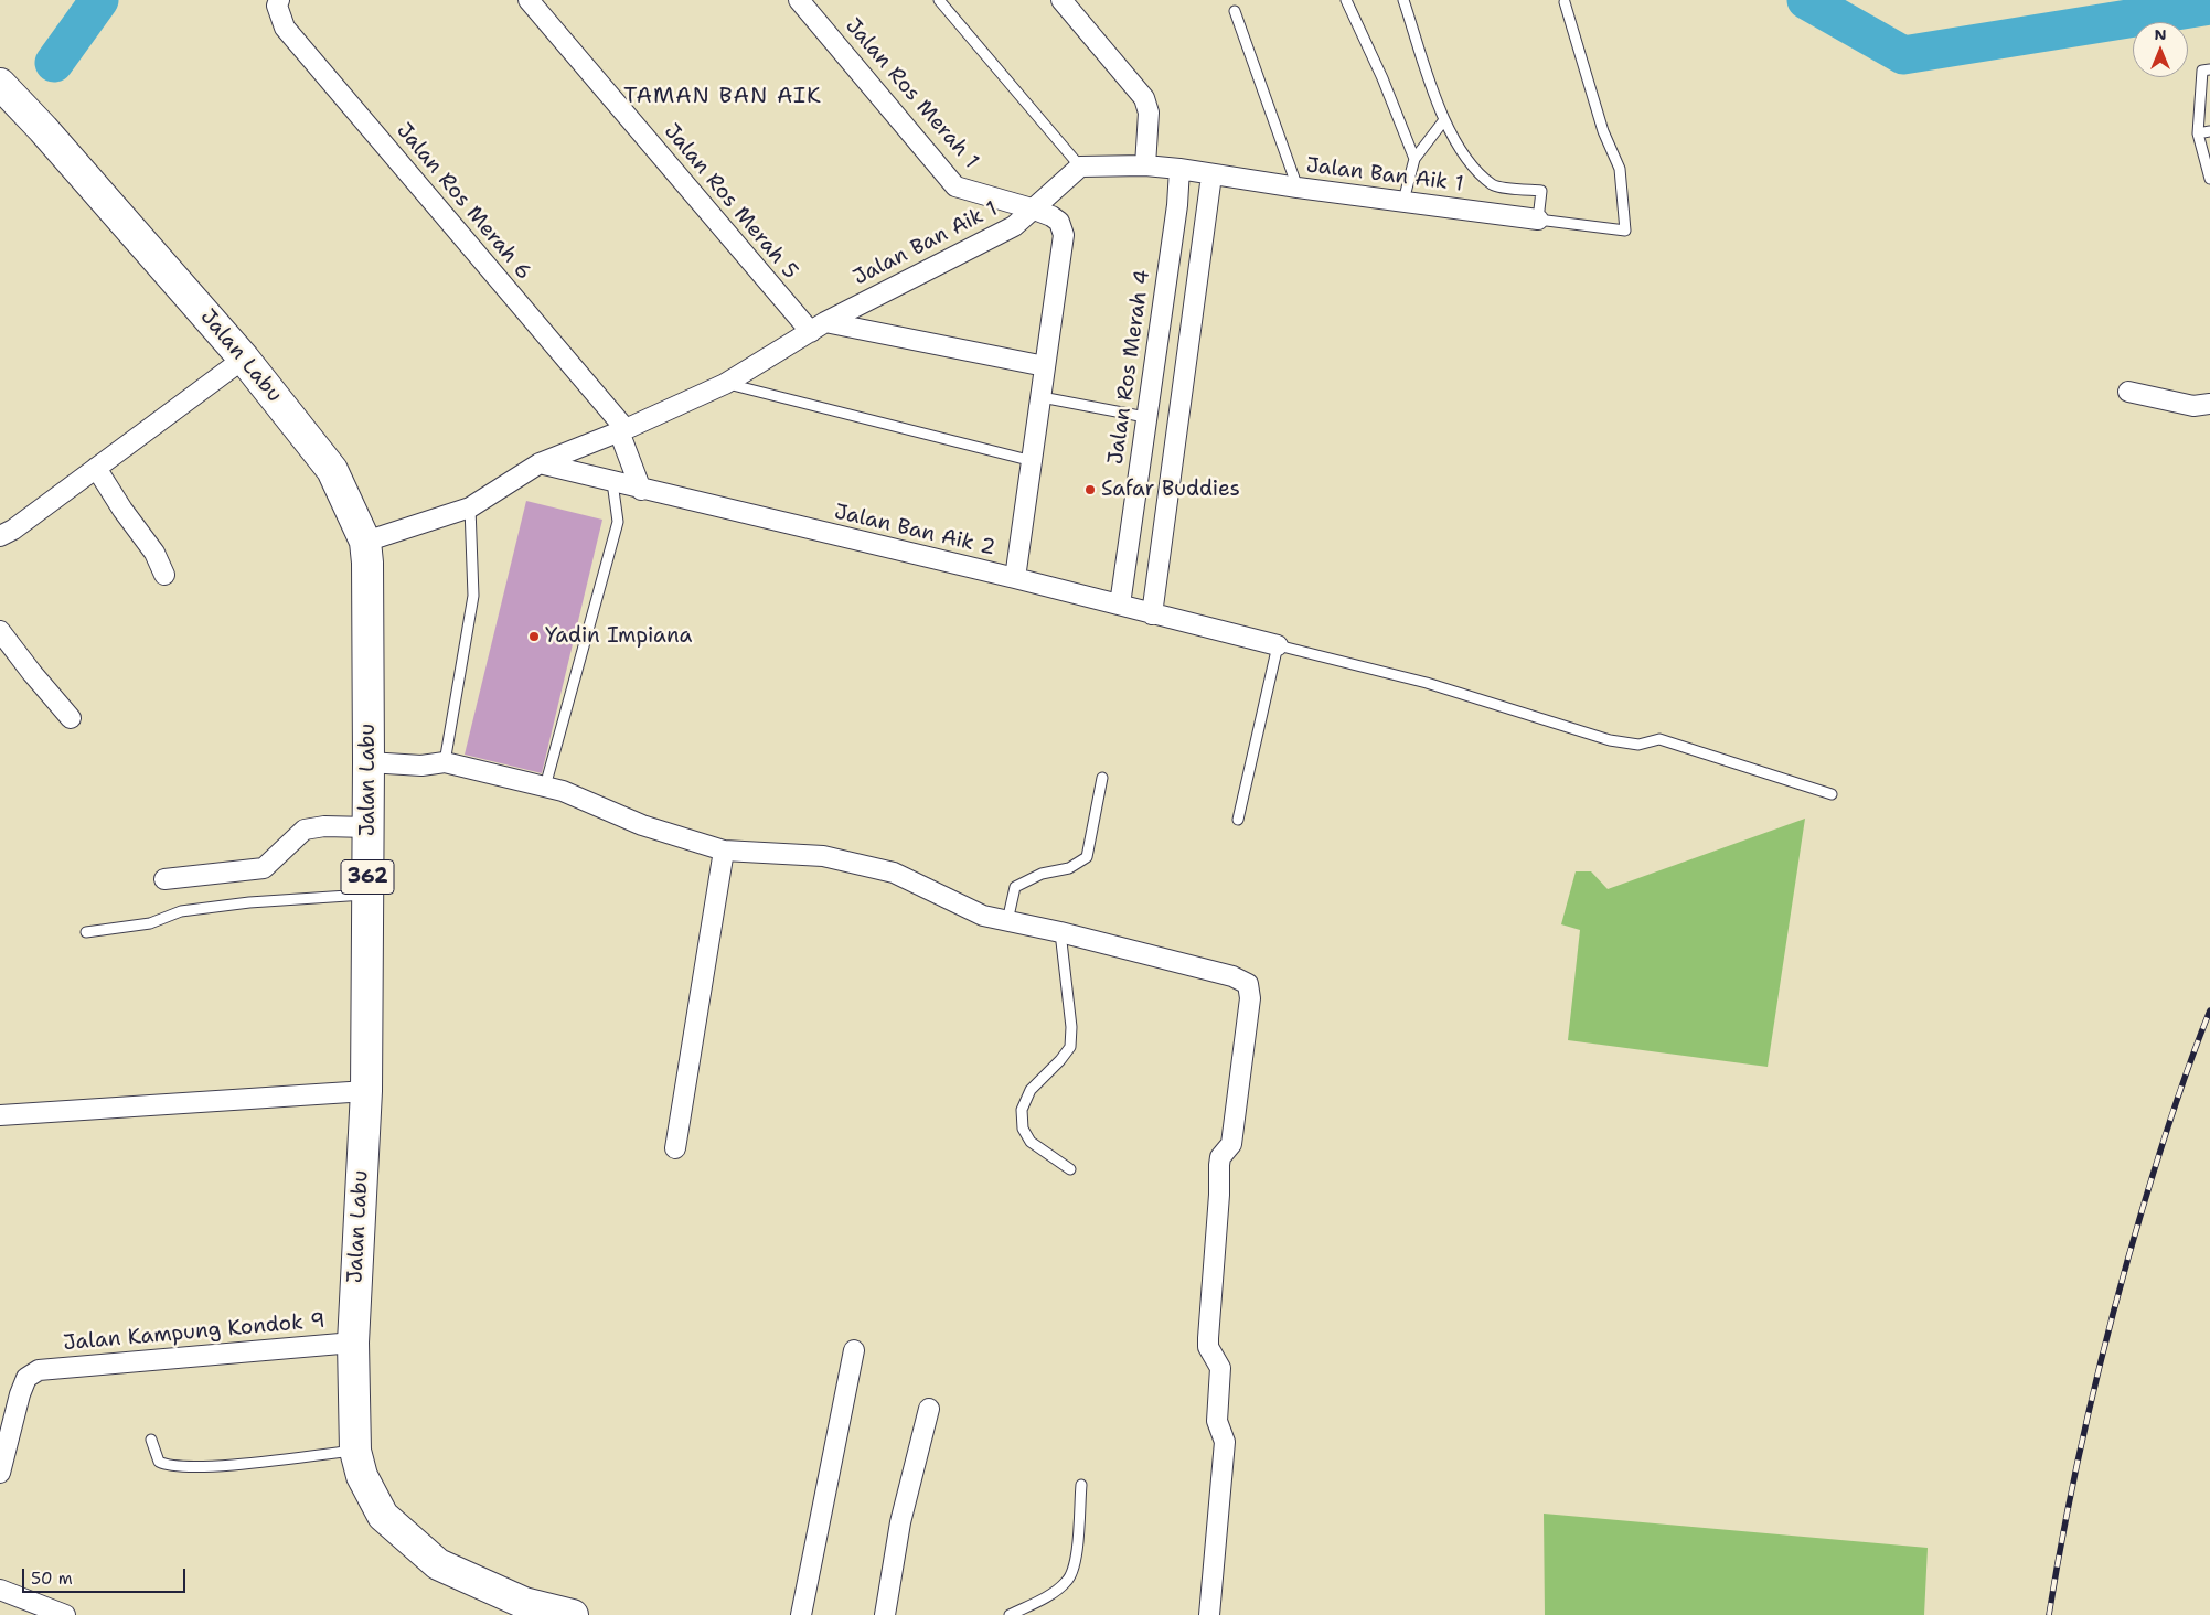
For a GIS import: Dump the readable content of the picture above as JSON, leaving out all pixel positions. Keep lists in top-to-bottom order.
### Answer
{
  "streets": {
    "main road": ["Jalan Labu", "362"],
    "street": [
      "Jalan Ros Merah 1",
      "Jalan Ban Aik 1",
      "Jalan Ros Merah 6",
      "Jalan Ros Merah 5",
      "Jalan Ros Merah 4",
      "Jalan Ban Aik 2",
      "Jalan Kampung Kondok 9"
    ]
  },
  "crossings": [
    ["Jalan Ros Merah 1", "Jalan Ban Aik 1"],
    ["Jalan Ros Merah 1", "Jalan Ban Aik 2"],
    ["Jalan Ban Aik 1", "Jalan Ros Merah 6"],
    ["Jalan Ban Aik 1", "Jalan Ros Merah 5"],
    ["Jalan Ban Aik 1", "Jalan Labu"],
    ["Jalan Ban Aik 1", "Jalan Ros Merah 4"],
    ["Jalan Ban Aik 1", "Jalan Ban Aik 2"],
    ["Jalan Labu", "Jalan Kampung Kondok 9"],
    ["Jalan Ros Merah 4", "Jalan Ban Aik 2"]
  ],
  "districts": ["TAMAN BAN AIK"],
  "places": ["Safar Buddies", "Yadin Impiana"],
  "scale_bar": "50 m",
  "north": "top"
}
